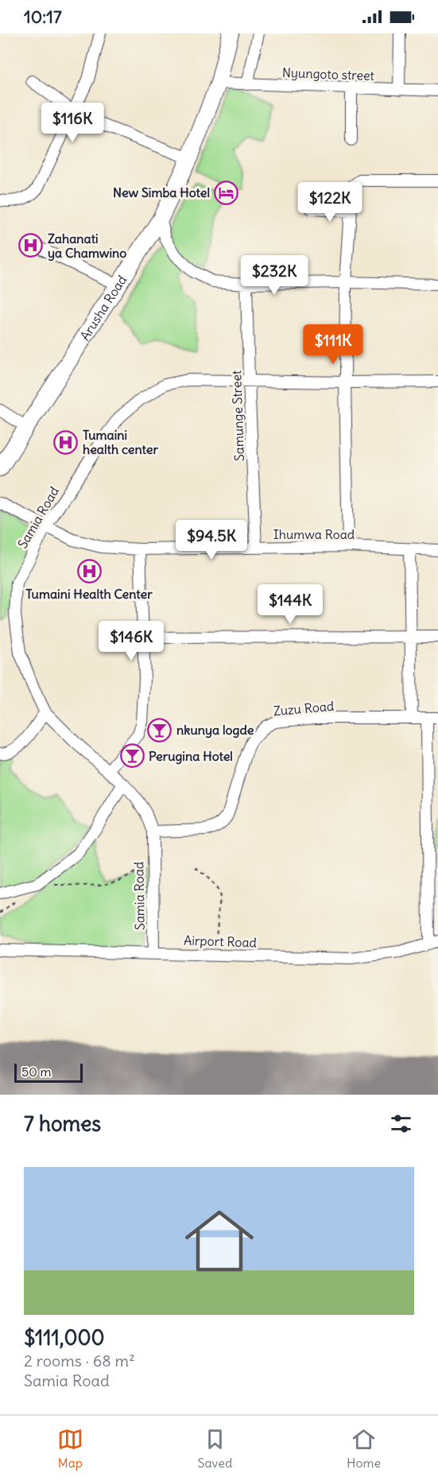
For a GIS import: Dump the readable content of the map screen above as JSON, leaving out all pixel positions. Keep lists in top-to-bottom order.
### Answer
{
  "streets": {
    "highway": ["Arusha Road"],
    "street": [
      "Nyungoto street",
      "Samunge Street",
      "Samia Road",
      "Ihumwa Road",
      "Zuzu Road",
      "Airport Road"
    ]
  },
  "crossings": [
    ["Nyungoto street", "Arusha Road"],
    ["Samunge Street", "Samia Road"],
    ["Samunge Street", "Ihumwa Road"],
    ["Samia Road", "Ihumwa Road"],
    ["Samia Road", "Zuzu Road"],
    ["Samia Road", "Airport Road"]
  ],
  "places": {
    "hotel": ["New Simba Hotel"],
    "hospital": ["Zahanati ya Chamwino", "Tumaini health center", "Tumaini Health Center"],
    "bar": ["nkunya logde", "Perugina Hotel"]
  },
  "scale_bar": "50 m",
  "page": {
    "status": "10:17",
    "price": [
      "$116K",
      "$122K",
      "$232K",
      "$111K",
      "$94.5K",
      "$144K",
      "$146K"
    ],
    "scale": "50 m",
    "heading": "7 homes",
    "list": [
      {
        "name": "$111,000",
        "note": "2 rooms · 68 m² · Samia Road"
      }
    ],
    "tabs": ["Map", "Saved", "Home"]
  }
}
